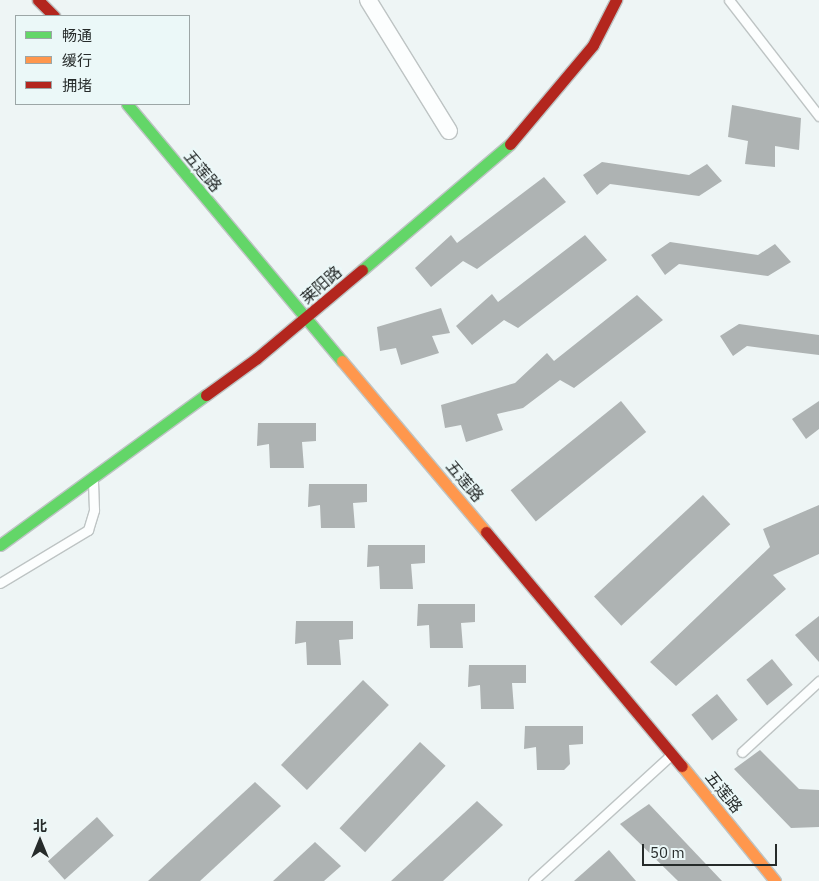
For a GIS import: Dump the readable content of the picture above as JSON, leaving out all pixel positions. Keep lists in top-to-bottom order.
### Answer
{
  "streets": {
    "street": ["五莲路", "莱阳路"]
  },
  "crossings": [
    ["五莲路", "莱阳路"]
  ],
  "legend": ["畅通", "缓行", "拥堵"],
  "scale_bar": "50 m",
  "north": "top"
}
